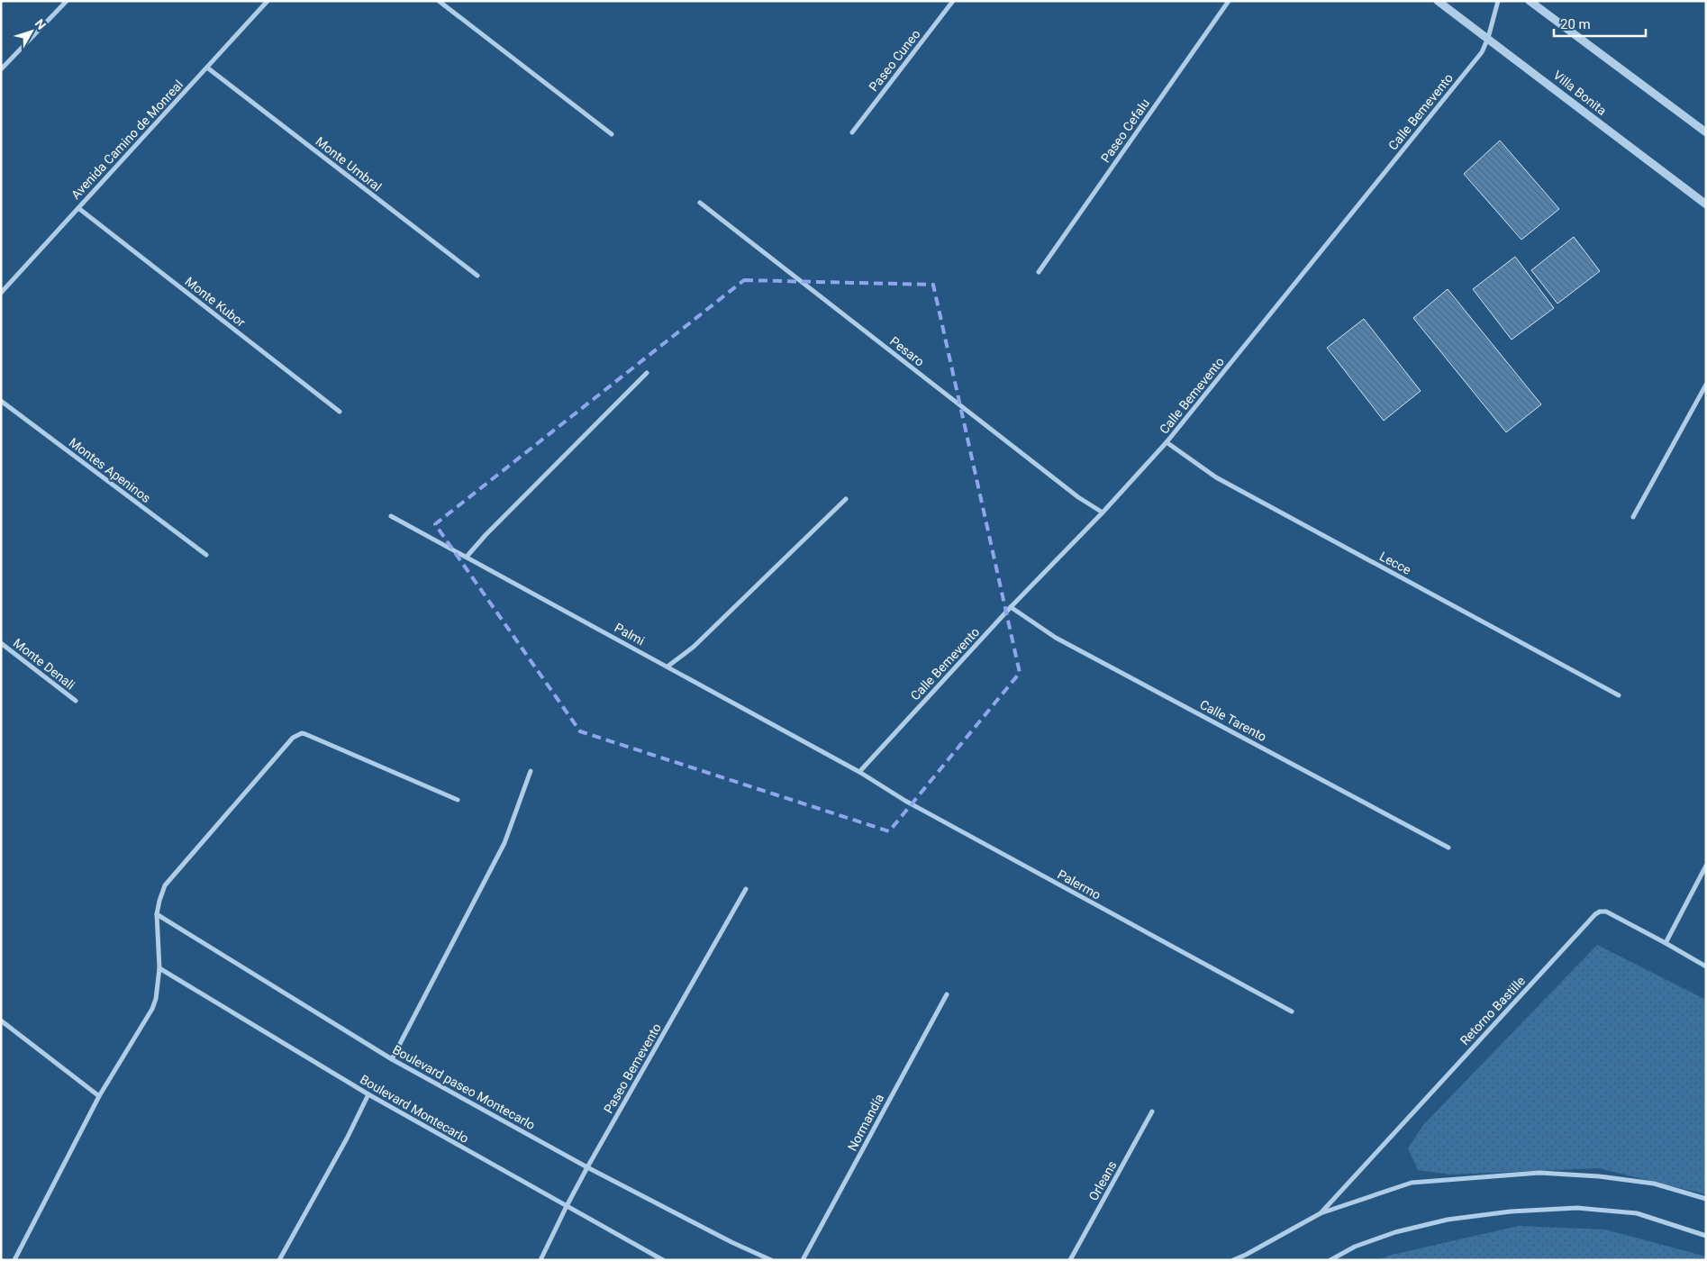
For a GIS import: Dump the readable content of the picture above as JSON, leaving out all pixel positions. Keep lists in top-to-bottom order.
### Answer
{
  "streets": {
    "street": [
      "Paseo Cuneo",
      "Villa Bonita",
      "Calle Bemevento",
      "Paseo Cefalu",
      "Avenida Camino de Monreal",
      "Monte Umbral",
      "Monte Kubor",
      "Pesaro",
      "Montes Apeninos",
      "Lecce",
      "Palmi",
      "Monte Denali",
      "Calle Tarento",
      "Palermo",
      "Retorno Bastille",
      "Paseo Bemevento",
      "Boulevard paseo Montecarlo",
      "Boulevard Montecarlo",
      "Normandía",
      "Orleans"
    ]
  },
  "crossings": [
    ["Villa Bonita", "Calle Bemevento"],
    ["Calle Bemevento", "Pesaro"],
    ["Calle Bemevento", "Lecce"],
    ["Calle Bemevento", "Palmi"],
    ["Calle Bemevento", "Calle Tarento"],
    ["Calle Bemevento", "Palermo"],
    ["Avenida Camino de Monreal", "Monte Umbral"],
    ["Avenida Camino de Monreal", "Monte Kubor"],
    ["Palmi", "Palermo"],
    ["Paseo Bemevento", "Boulevard paseo Montecarlo"],
    ["Paseo Bemevento", "Boulevard Montecarlo"]
  ],
  "scale_bar": "20 m",
  "north": "top right"
}
